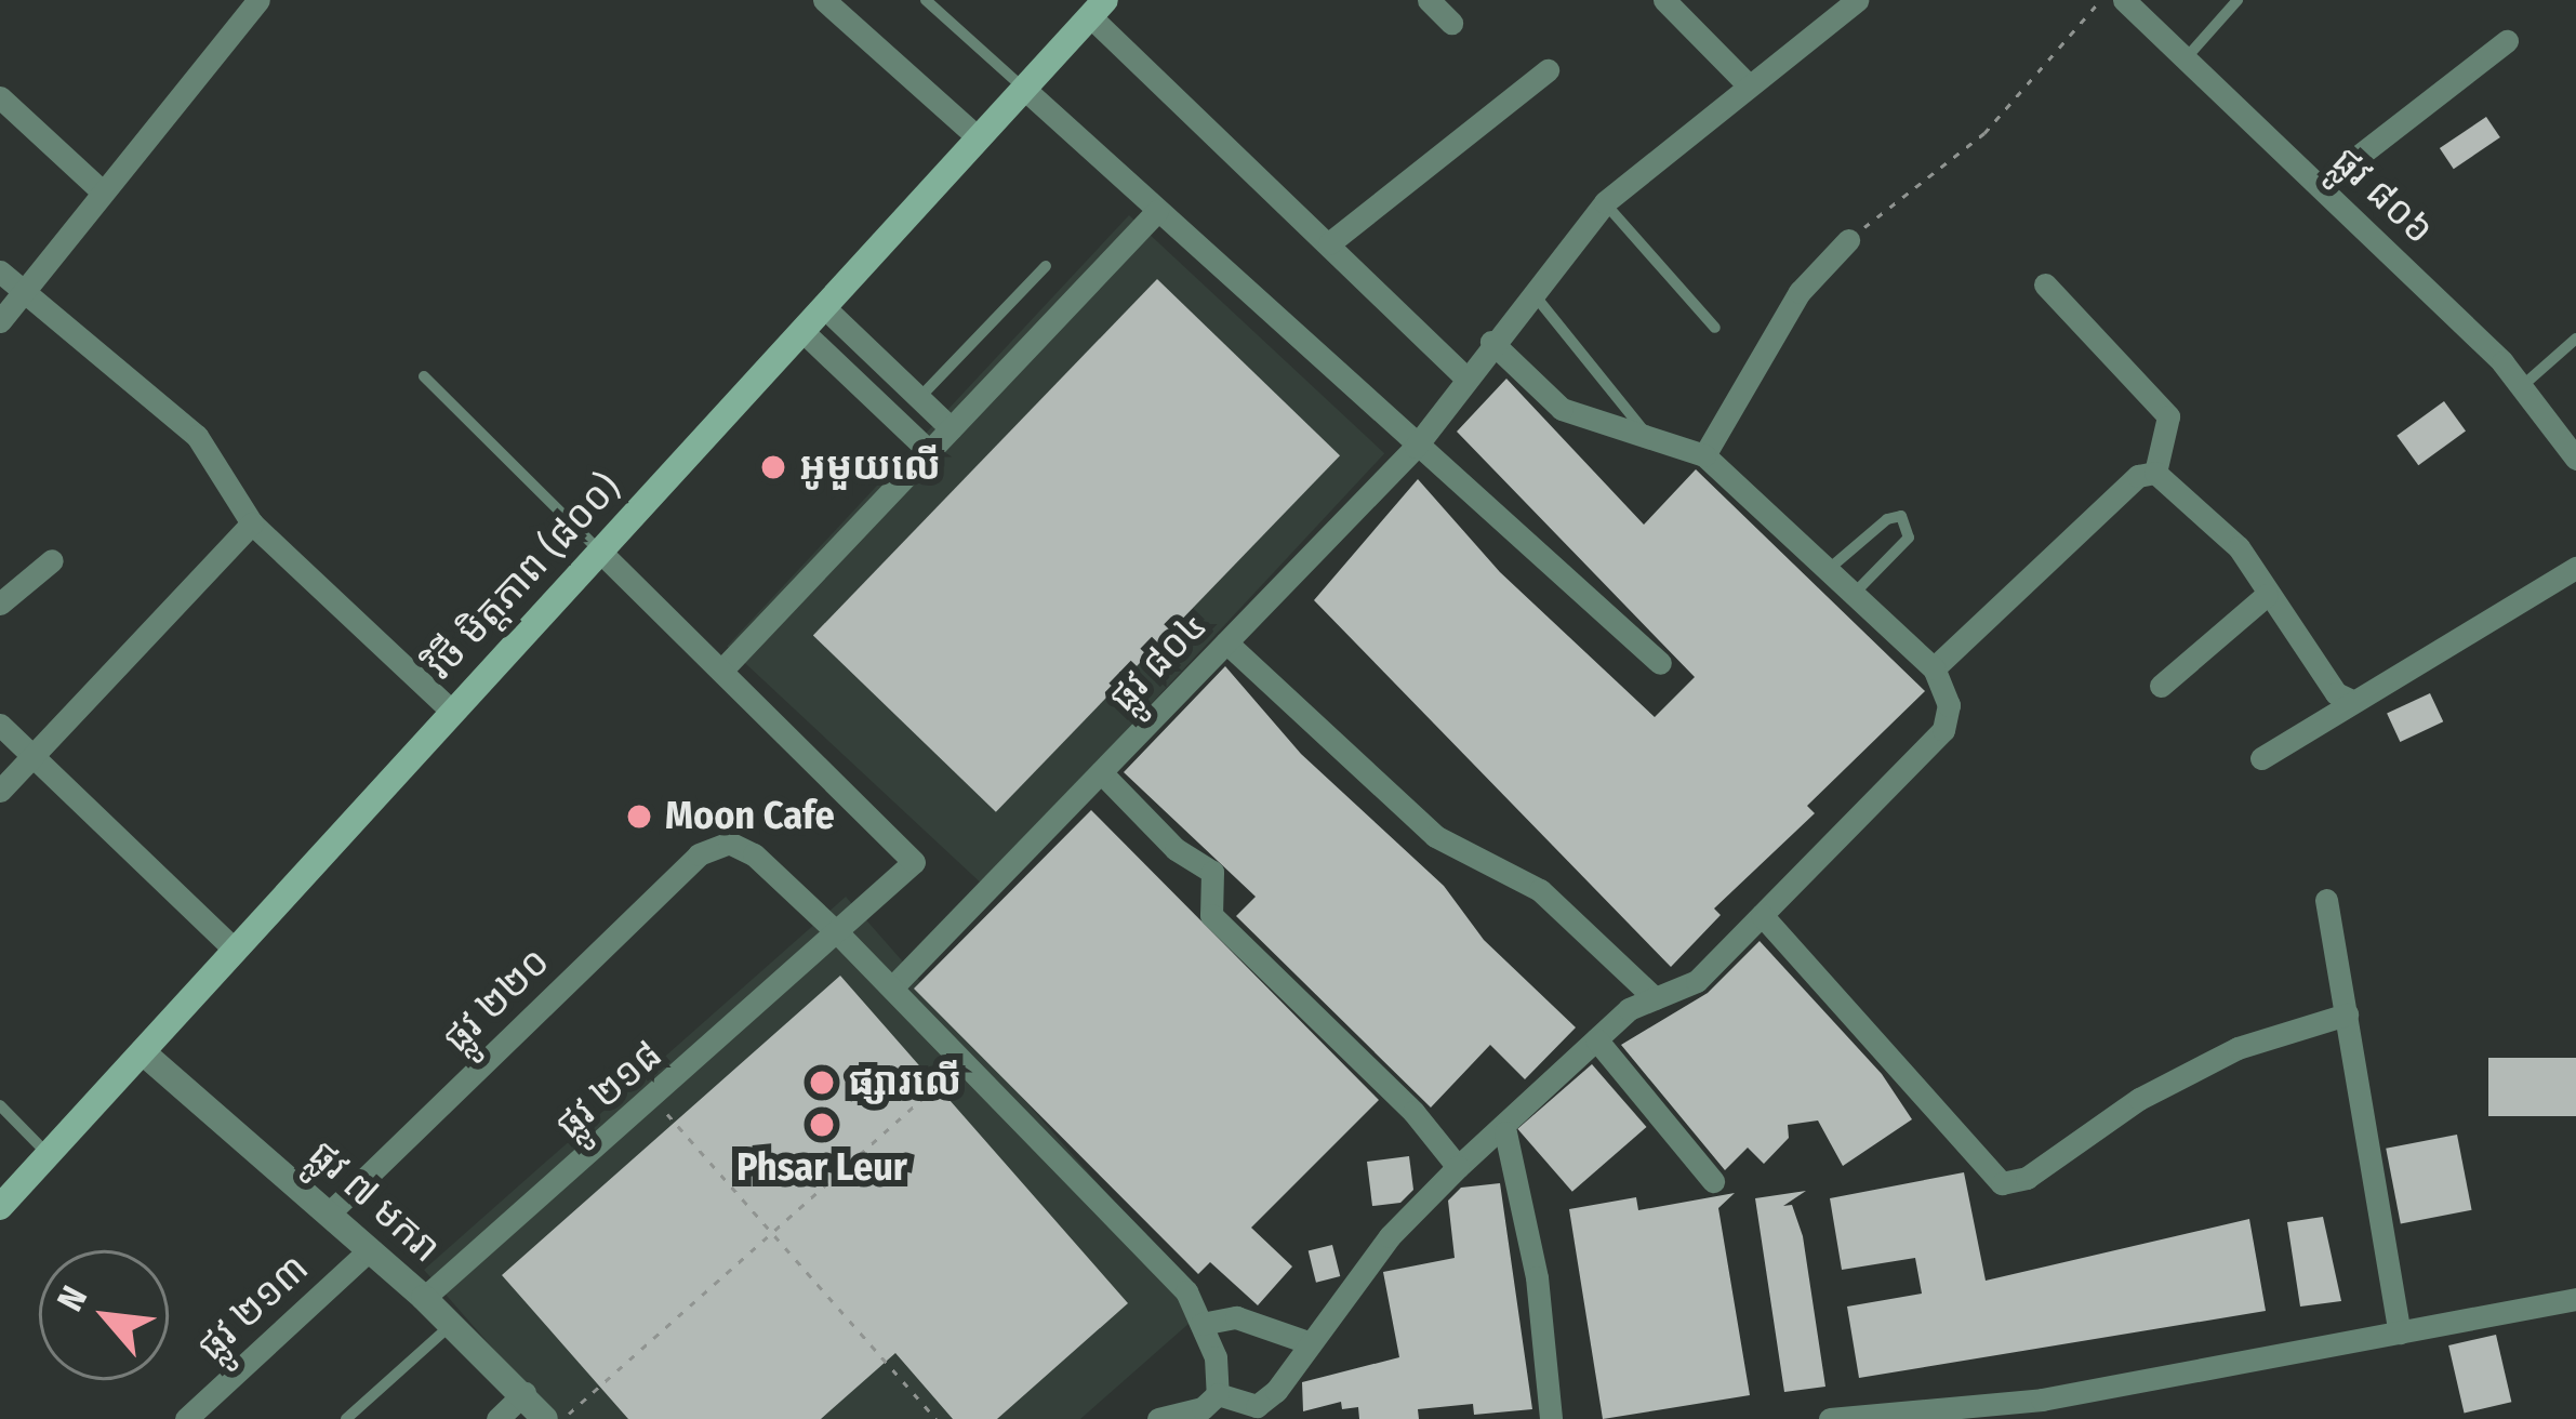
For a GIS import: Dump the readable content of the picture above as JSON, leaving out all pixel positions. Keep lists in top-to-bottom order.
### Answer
{
  "streets": {
    "main road": ["វិថី មិត្តភាព (៨០០)"],
    "street": [
      "ផ្លូវ ៨០៦",
      "ផ្លូវ ៨០៤",
      "ផ្លូវ ២២០",
      "ផ្លូវ ២១៨",
      "ផ្លូវ ៧ មករា",
      "ផ្លូវ ២១៣"
    ]
  },
  "crossings": [
    ["វិថី មិត្តភាព (៨០០)", "ផ្លូវ ៧ មករា"],
    ["ផ្លូវ ២២០", "ផ្លូវ ២១៨"],
    ["ផ្លូវ ២២០", "ផ្លូវ ៧ មករា"],
    ["ផ្លូវ ២១៨", "ផ្លូវ ៧ មករា"],
    ["ផ្លូវ ៧ មករា", "ផ្លូវ ២១៣"]
  ],
  "places": [
    "អូមួយលេី",
    "Moon Cafe",
    "ផ្សារលើ",
    "Phsar Leur"
  ],
  "north": "top left"
}
